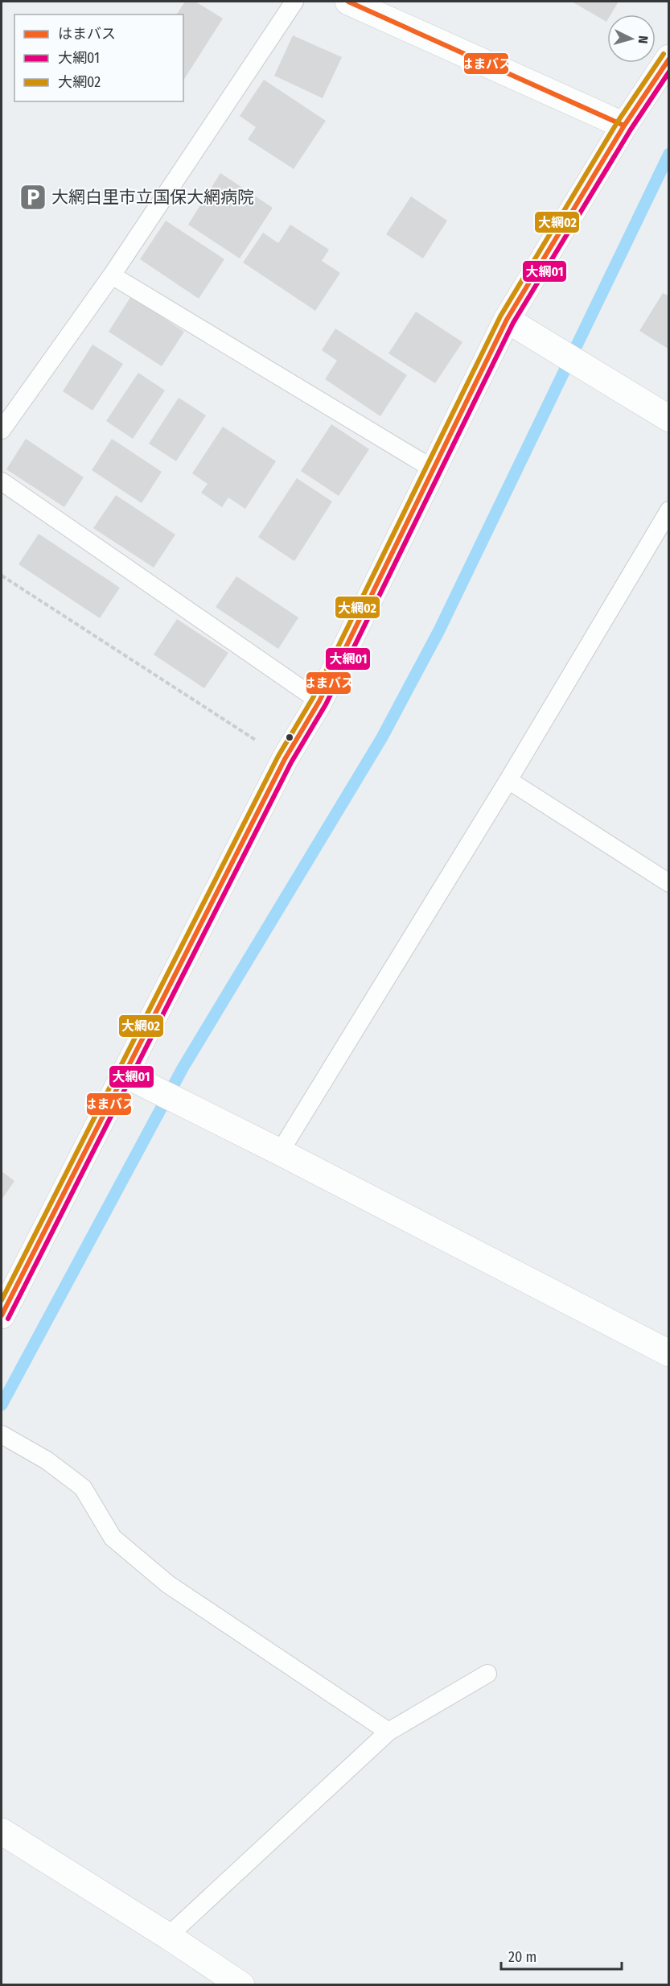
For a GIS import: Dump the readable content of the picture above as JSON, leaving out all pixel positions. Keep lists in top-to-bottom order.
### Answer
{
  "places": {
    "parking": ["大網白里市立国保大網病院"]
  },
  "lines": ["transit line はまバス", "transit line 大網02", "transit line 大網01"],
  "legend": ["はまバス", "大網01", "大網02"],
  "scale_bar": "20 m",
  "north": "right"
}
